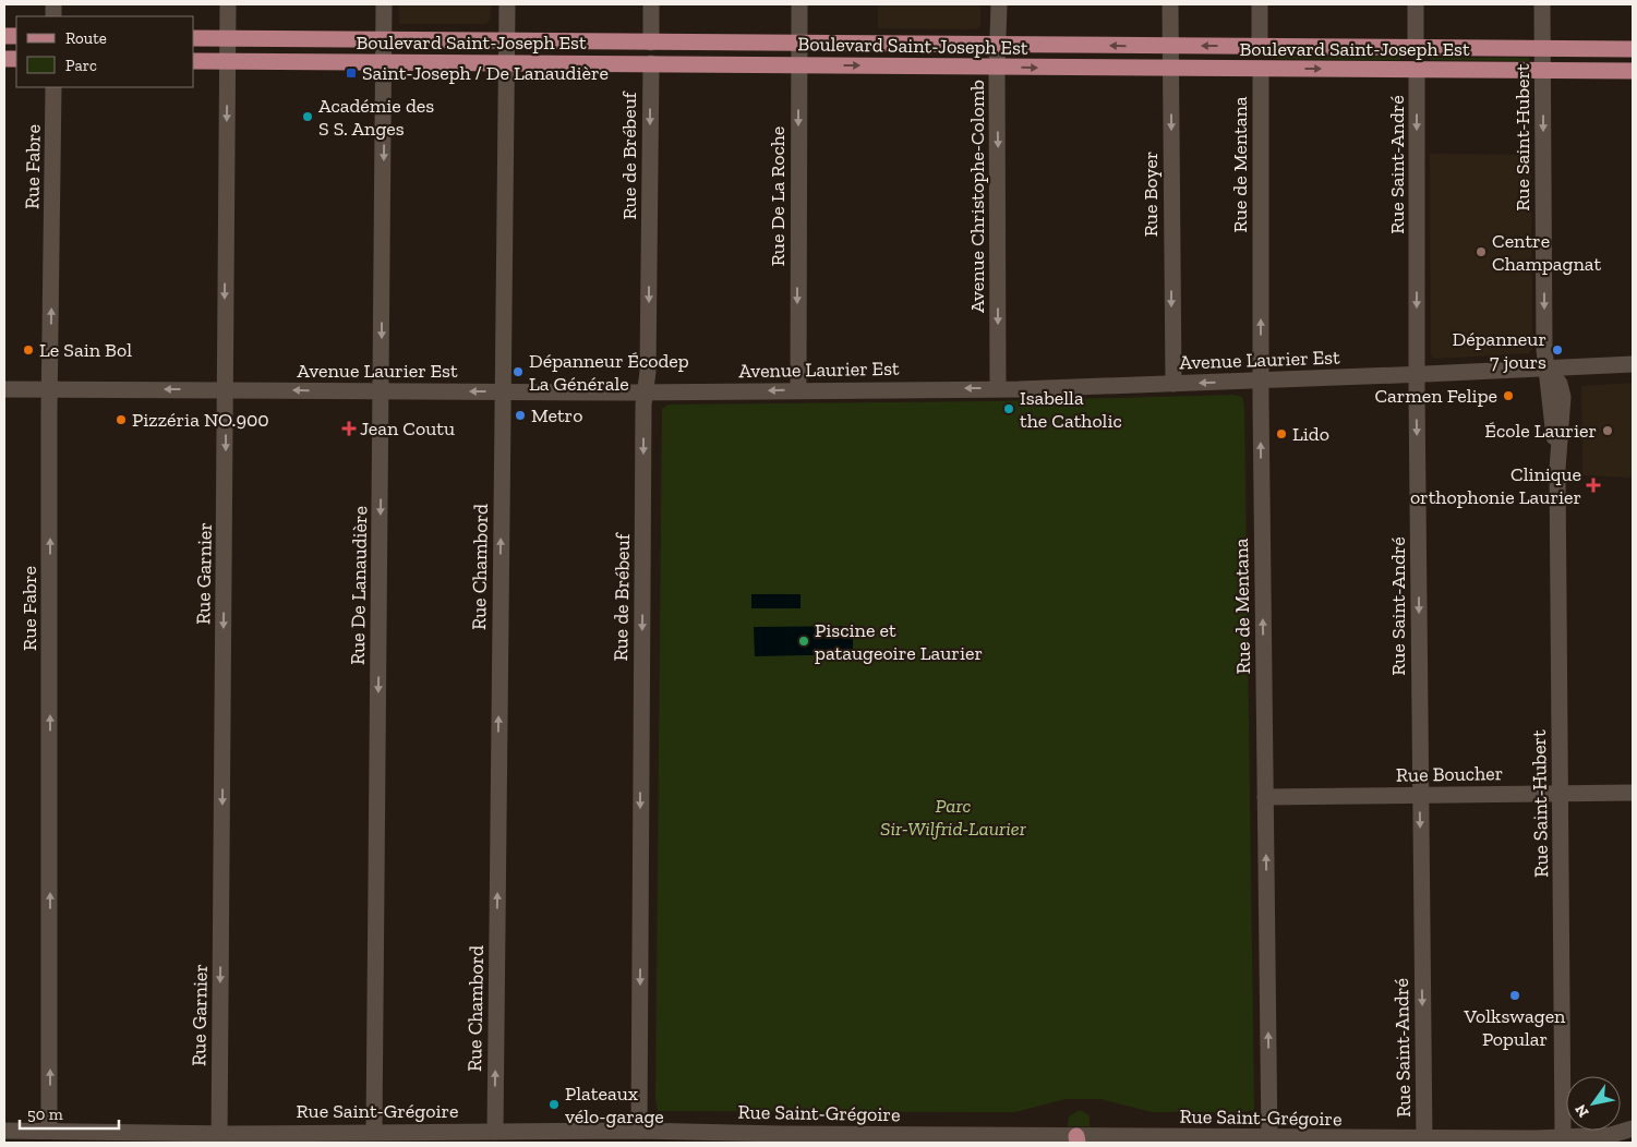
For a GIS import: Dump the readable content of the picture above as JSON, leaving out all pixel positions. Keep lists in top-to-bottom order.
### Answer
{
  "streets": {
    "main road": ["Boulevard Saint-Joseph Est"],
    "street": [
      "Rue Saint-Hubert",
      "Rue de Brébeuf",
      "Rue de Mentana",
      "Rue Saint-André",
      "Rue Fabre",
      "Rue Boyer",
      "Rue De La Roche",
      "Avenue Christophe-Colomb",
      "Avenue Laurier Est",
      "Rue Chambord",
      "Rue Garnier",
      "Rue De Lanaudière",
      "Rue Boucher",
      "Rue Saint-Grégoire"
    ]
  },
  "crossings": [
    ["Boulevard Saint-Joseph Est", "Rue Saint-Hubert"],
    ["Boulevard Saint-Joseph Est", "Rue de Brébeuf"],
    ["Boulevard Saint-Joseph Est", "Rue de Mentana"],
    ["Boulevard Saint-Joseph Est", "Rue Saint-André"],
    ["Boulevard Saint-Joseph Est", "Rue Boyer"],
    ["Boulevard Saint-Joseph Est", "Rue De La Roche"],
    ["Boulevard Saint-Joseph Est", "Avenue Christophe-Colomb"],
    ["Boulevard Saint-Joseph Est", "Rue Chambord"],
    ["Boulevard Saint-Joseph Est", "Rue Garnier"],
    ["Boulevard Saint-Joseph Est", "Rue De Lanaudière"],
    ["Rue Saint-Hubert", "Avenue Laurier Est"],
    ["Rue Saint-Hubert", "Rue Boucher"],
    ["Rue Saint-Hubert", "Rue Saint-Grégoire"],
    ["Rue de Brébeuf", "Avenue Laurier Est"],
    ["Rue de Brébeuf", "Rue Saint-Grégoire"],
    ["Rue de Mentana", "Avenue Laurier Est"],
    ["Rue de Mentana", "Rue Boucher"],
    ["Rue de Mentana", "Rue Saint-Grégoire"],
    ["Rue Saint-André", "Avenue Laurier Est"],
    ["Rue Saint-André", "Rue Boucher"],
    ["Rue Saint-André", "Rue Saint-Grégoire"],
    ["Rue Fabre", "Avenue Laurier Est"],
    ["Rue Fabre", "Rue Saint-Grégoire"],
    ["Rue Boyer", "Avenue Laurier Est"],
    ["Rue De La Roche", "Avenue Laurier Est"],
    ["Avenue Christophe-Colomb", "Avenue Laurier Est"],
    ["Avenue Laurier Est", "Rue Chambord"],
    ["Avenue Laurier Est", "Rue Garnier"],
    ["Avenue Laurier Est", "Rue De Lanaudière"],
    ["Rue Chambord", "Rue Saint-Grégoire"],
    ["Rue Garnier", "Rue Saint-Grégoire"],
    ["Rue De Lanaudière", "Rue Saint-Grégoire"]
  ],
  "one_way": [
    "Rue de Brébeuf",
    "Rue de Mentana",
    "Rue Saint-André",
    "Rue Fabre",
    "Rue Boyer",
    "Rue De La Roche",
    "Avenue Christophe-Colomb",
    "Avenue Laurier Est",
    "Rue Chambord",
    "Rue Garnier",
    "Rue De Lanaudière"
  ],
  "parks": ["Parc Sir-Wilfrid-Laurier"],
  "places": {
    "transit": ["Saint-Joseph / De Lanaudière"],
    "other": [
      "Académie des S S. Anges",
      "Centre Champagnat",
      "Le Sain Bol",
      "Dépanneur 7 jours",
      "Dépanneur Écodep La Générale",
      "Carmen Felipe",
      "Isabella the Catholic",
      "Metro",
      "Pizzéria NO.900",
      "École Laurier",
      "Lido",
      "Piscine et pataugeoire Laurier",
      "Volkswagen Popular",
      "Plateaux vélo-garage"
    ],
    "health": ["Jean Coutu", "Clinique orthophonie Laurier"]
  },
  "legend": ["Route", "Parc"],
  "scale_bar": "50 m",
  "north": "bottom left"
}
